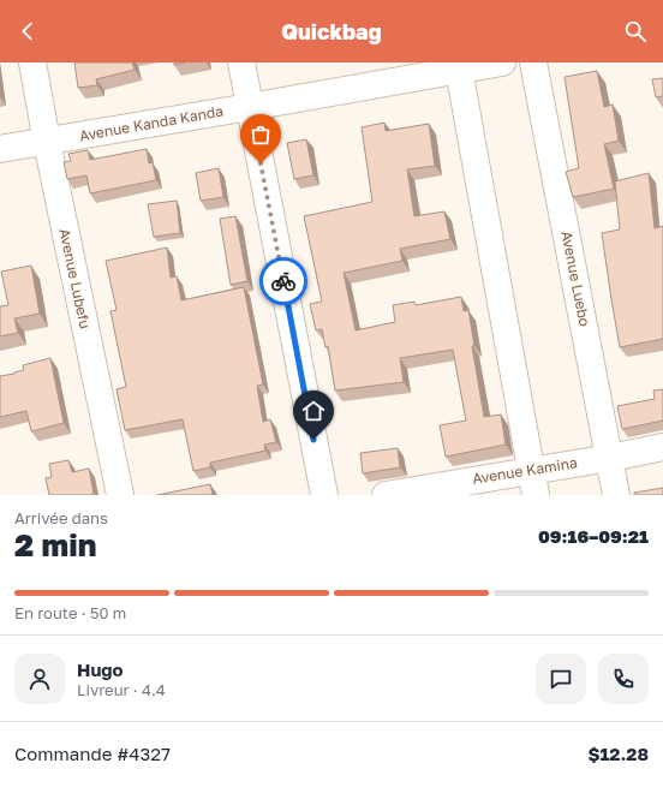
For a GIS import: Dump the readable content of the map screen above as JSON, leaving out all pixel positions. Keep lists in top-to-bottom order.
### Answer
{
  "streets": {
    "street": [
      "Avenue Kanda Kanda",
      "Avenue Lubefu",
      "Avenue Luebo",
      "Avenue Kamina"
    ]
  },
  "crossings": [
    ["Avenue Kanda Kanda", "Avenue Lubefu"],
    ["Avenue Luebo", "Avenue Kamina"]
  ],
  "page": {
    "header": "Quickbag",
    "heading": ["2 min", "Arrivée dans", "09:16–09:21"],
    "panel": [
      "Hugo",
      "Livreur · 4.4",
      "Commande #4327",
      "$12.28"
    ],
    "bar": "En route · 50 m"
  }
}
